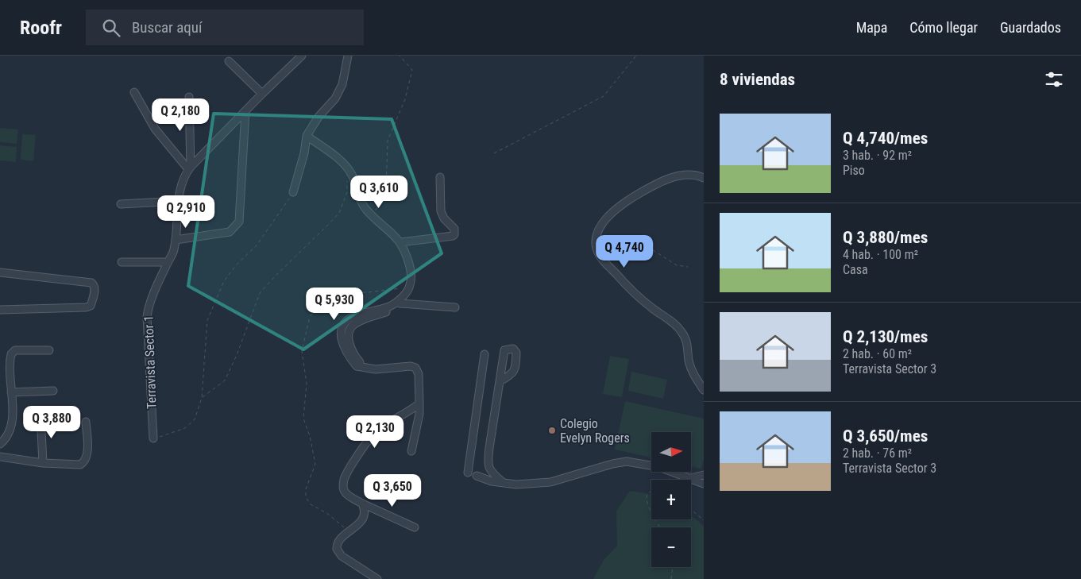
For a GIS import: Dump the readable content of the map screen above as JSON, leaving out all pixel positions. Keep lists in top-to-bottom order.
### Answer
{
  "streets": {
    "street": ["Terravista Sector 1"]
  },
  "places": ["Colegio Evelyn Rogers"],
  "north": "right",
  "page": {
    "header": "Roofr",
    "search": "Buscar aquí",
    "nav": ["Mapa", "Cómo llegar", "Guardados"],
    "heading": "8 viviendas",
    "price": [
      "Q 2,180",
      "Q 3,610",
      "Q 2,910",
      "Q 4,740",
      "Q 5,930",
      "Q 3,880",
      "Q 2,130",
      "Q 3,650"
    ],
    "list": [
      {
        "name": "Q 4,740/mes",
        "note": "3 hab. · 92 m² · Piso"
      },
      {
        "name": "Q 3,880/mes",
        "note": "4 hab. · 100 m² · Casa"
      },
      {
        "name": "Q 2,130/mes",
        "note": "2 hab. · 60 m² · Terravista Sector 3"
      },
      {
        "name": "Q 3,650/mes",
        "note": "2 hab. · 76 m² · Terravista Sector 3"
      }
    ],
    "map_buttons": ["+", "−"]
  }
}
